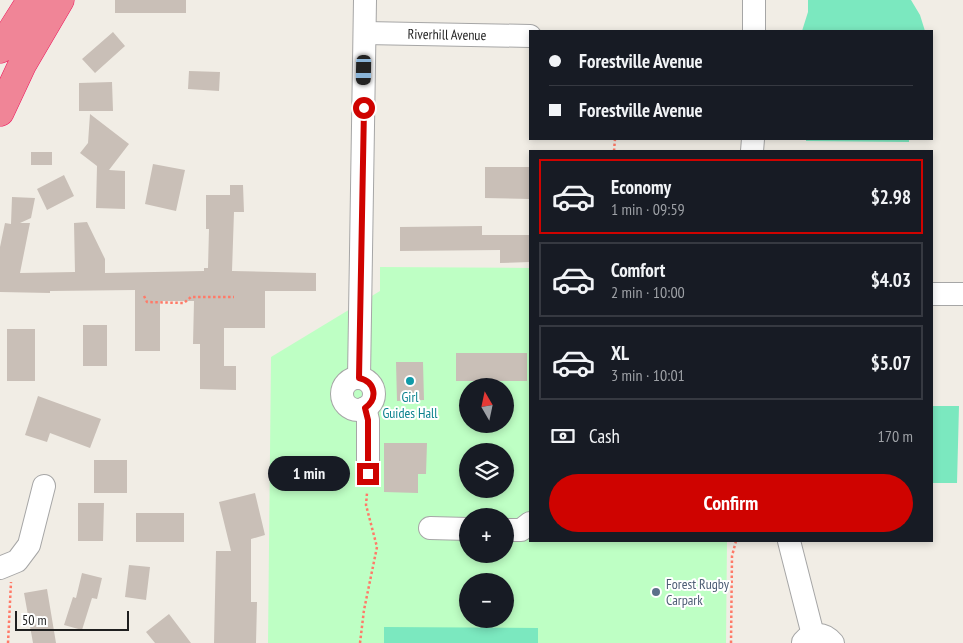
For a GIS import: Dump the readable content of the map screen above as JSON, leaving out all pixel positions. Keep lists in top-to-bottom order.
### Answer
{
  "streets": {
    "street": ["Riverhill Avenue"]
  },
  "places": ["Girl Guides Hall", "Forest Rugby Carpark"],
  "scale_bar": "50 m",
  "north": "top",
  "page": {
    "banner": ["Forestville Avenue", "Forestville Avenue"],
    "list": [
      {
        "name": "Economy",
        "note": "1 min · 09:59",
        "value": "$2.98"
      },
      {
        "name": "Comfort",
        "note": "2 min · 10:00",
        "value": "$4.03"
      },
      {
        "name": "XL",
        "note": "3 min · 10:01",
        "value": "$5.07"
      }
    ],
    "map_buttons": ["+", "−"],
    "pay": ["Cash", "170 m"],
    "bubble": "1 min",
    "buttons": "Confirm",
    "scale": "50 m"
  }
}
